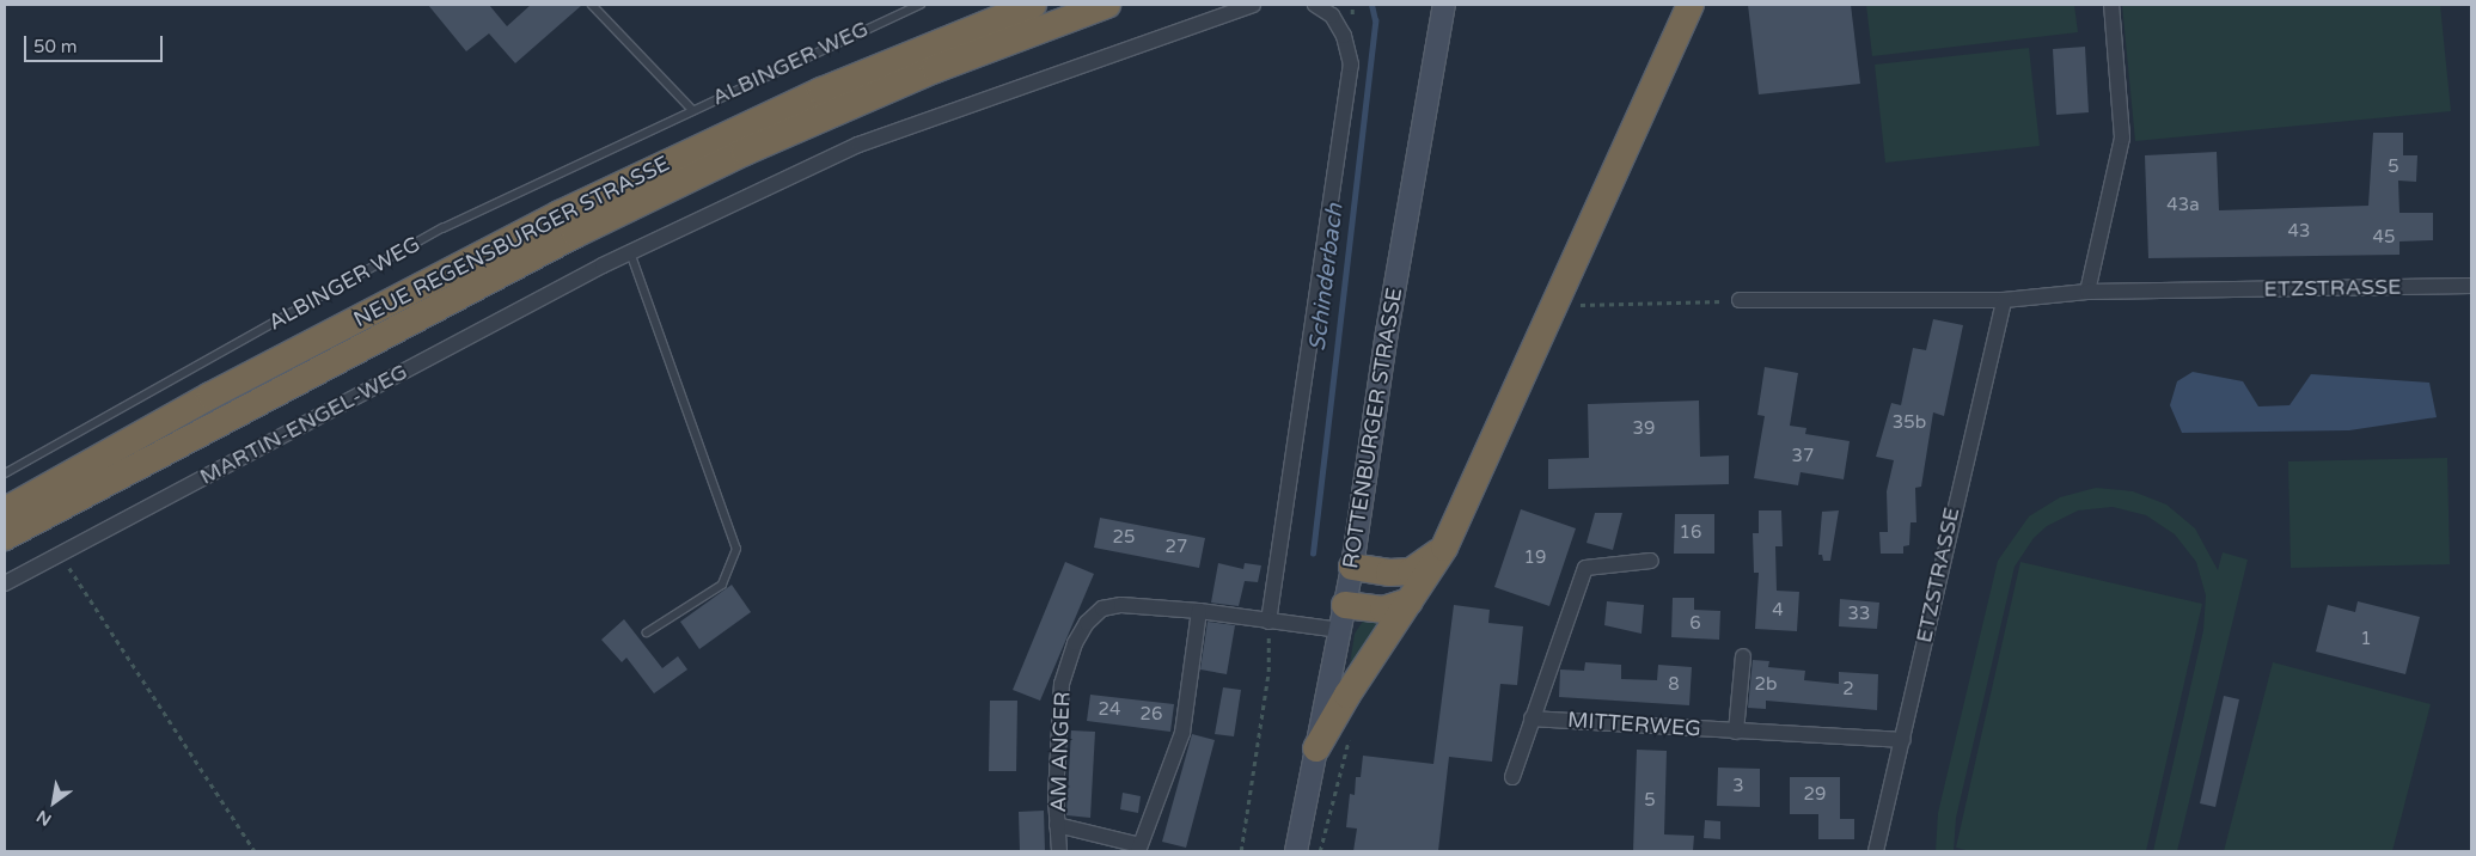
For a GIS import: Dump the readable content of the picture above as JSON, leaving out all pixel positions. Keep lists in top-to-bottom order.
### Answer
{
  "streets": {
    "highway": ["NEUE REGENSBURGER STRASSE"],
    "street": [
      "ETZSTRASSE",
      "MARTIN-ENGEL-WEG",
      "ROTTENBURGER STRASSE",
      "MITTERWEG",
      "AM ANGER"
    ],
    "lane": ["ALBINGER WEG"]
  },
  "crossings": [
    ["ETZSTRASSE", "MITTERWEG"],
    ["ROTTENBURGER STRASSE", "AM ANGER"]
  ],
  "water": ["Schinderbach"],
  "house_numbers": [
    "5",
    "43a",
    "43",
    "45",
    "35b",
    "39",
    "37",
    "16",
    "25",
    "27",
    "19",
    "4",
    "33",
    "6",
    "1",
    "8",
    "2b",
    "2",
    "24",
    "26",
    "3",
    "29",
    "5"
  ],
  "scale_bar": "50 m",
  "north": "bottom left"
}
